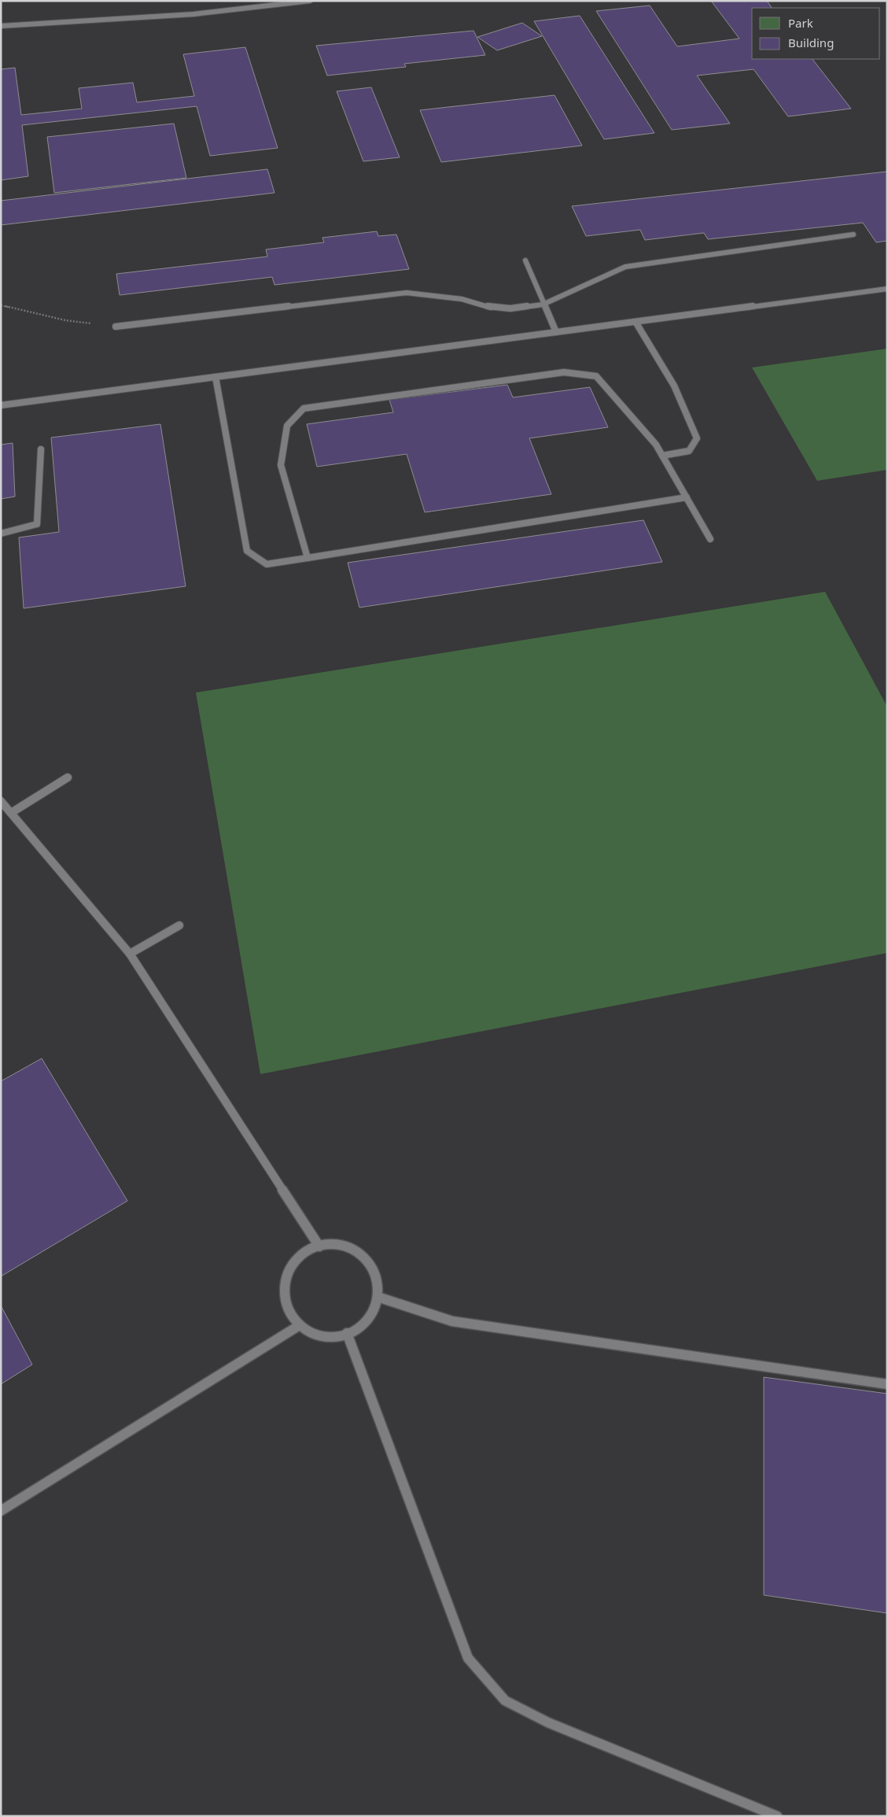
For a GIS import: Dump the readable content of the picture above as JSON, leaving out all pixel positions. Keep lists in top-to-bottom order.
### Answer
{
  "legend": ["Park", "Building"]
}
